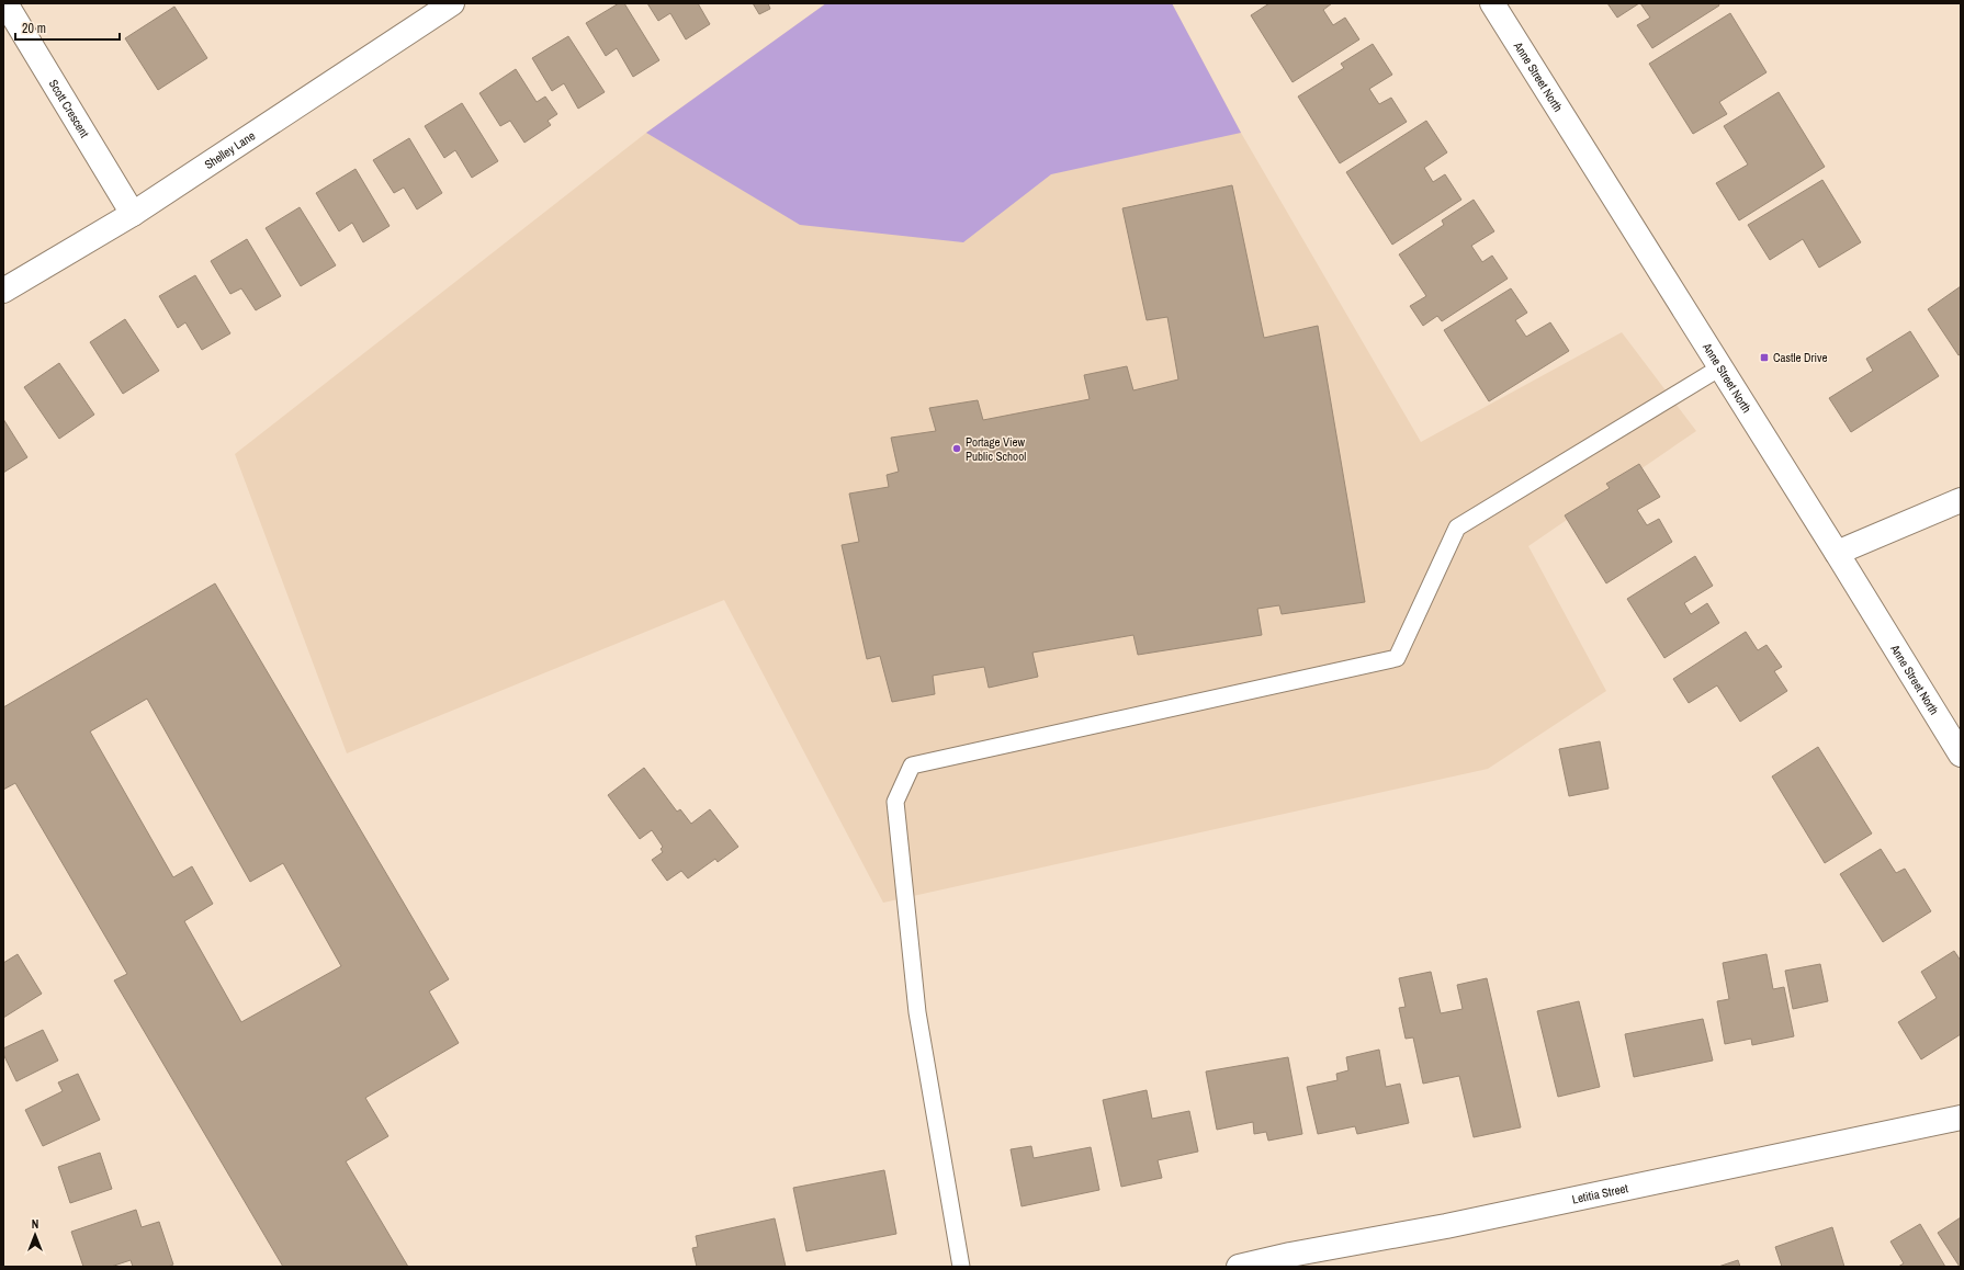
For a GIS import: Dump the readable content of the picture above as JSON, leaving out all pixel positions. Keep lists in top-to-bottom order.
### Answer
{
  "streets": {
    "street": [
      "Anne Street North",
      "Scott Crescent",
      "Shelley Lane",
      "Letitia Street"
    ]
  },
  "crossings": [
    ["Scott Crescent", "Shelley Lane"]
  ],
  "places": {
    "transit": ["Castle Drive"],
    "other": ["Portage View Public School"]
  },
  "scale_bar": "20 m",
  "north": "top"
}
